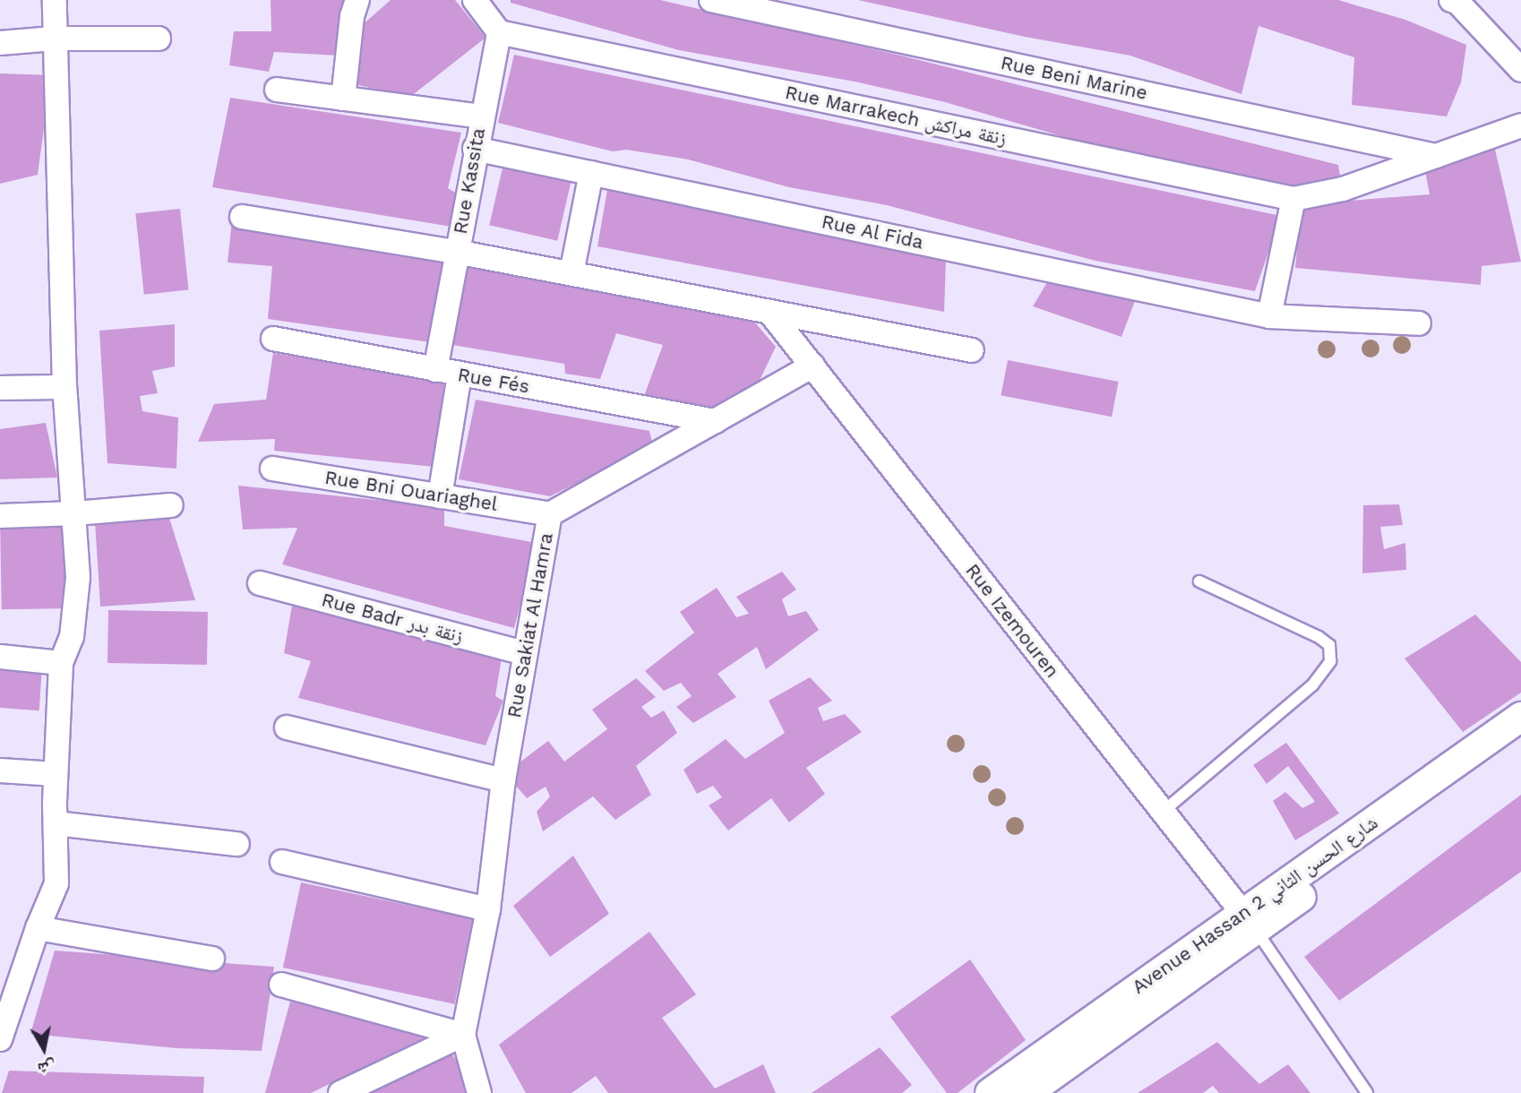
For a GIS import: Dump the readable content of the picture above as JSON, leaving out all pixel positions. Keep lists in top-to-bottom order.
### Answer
{
  "streets": {
    "street": [
      "Rue Beni Marine",
      "Rue Marrakech زنقة مراكش",
      "Rue Kassita",
      "Rue Al Fida",
      "Rue Fés",
      "Rue Bni Ouariaghel",
      "Rue Badr زنقة بدر",
      "Rue Izemouren",
      "Rue Sakiat Al Hamra",
      "Avenue Hassan 2 شارع الحسن الثاني"
    ]
  },
  "crossings": [
    ["Rue Marrakech زنقة مراكش", "Rue Kassita"],
    ["Rue Kassita", "Rue Al Fida"],
    ["Rue Kassita", "Rue Fés"],
    ["Rue Fés", "Rue Sakiat Al Hamra"],
    ["Rue Bni Ouariaghel", "Rue Sakiat Al Hamra"],
    ["Rue Badr زنقة بدر", "Rue Sakiat Al Hamra"],
    ["Rue Izemouren", "Rue Sakiat Al Hamra"],
    ["Rue Izemouren", "Avenue Hassan 2 شارع الحسن الثاني"]
  ],
  "north": "bottom"
}
